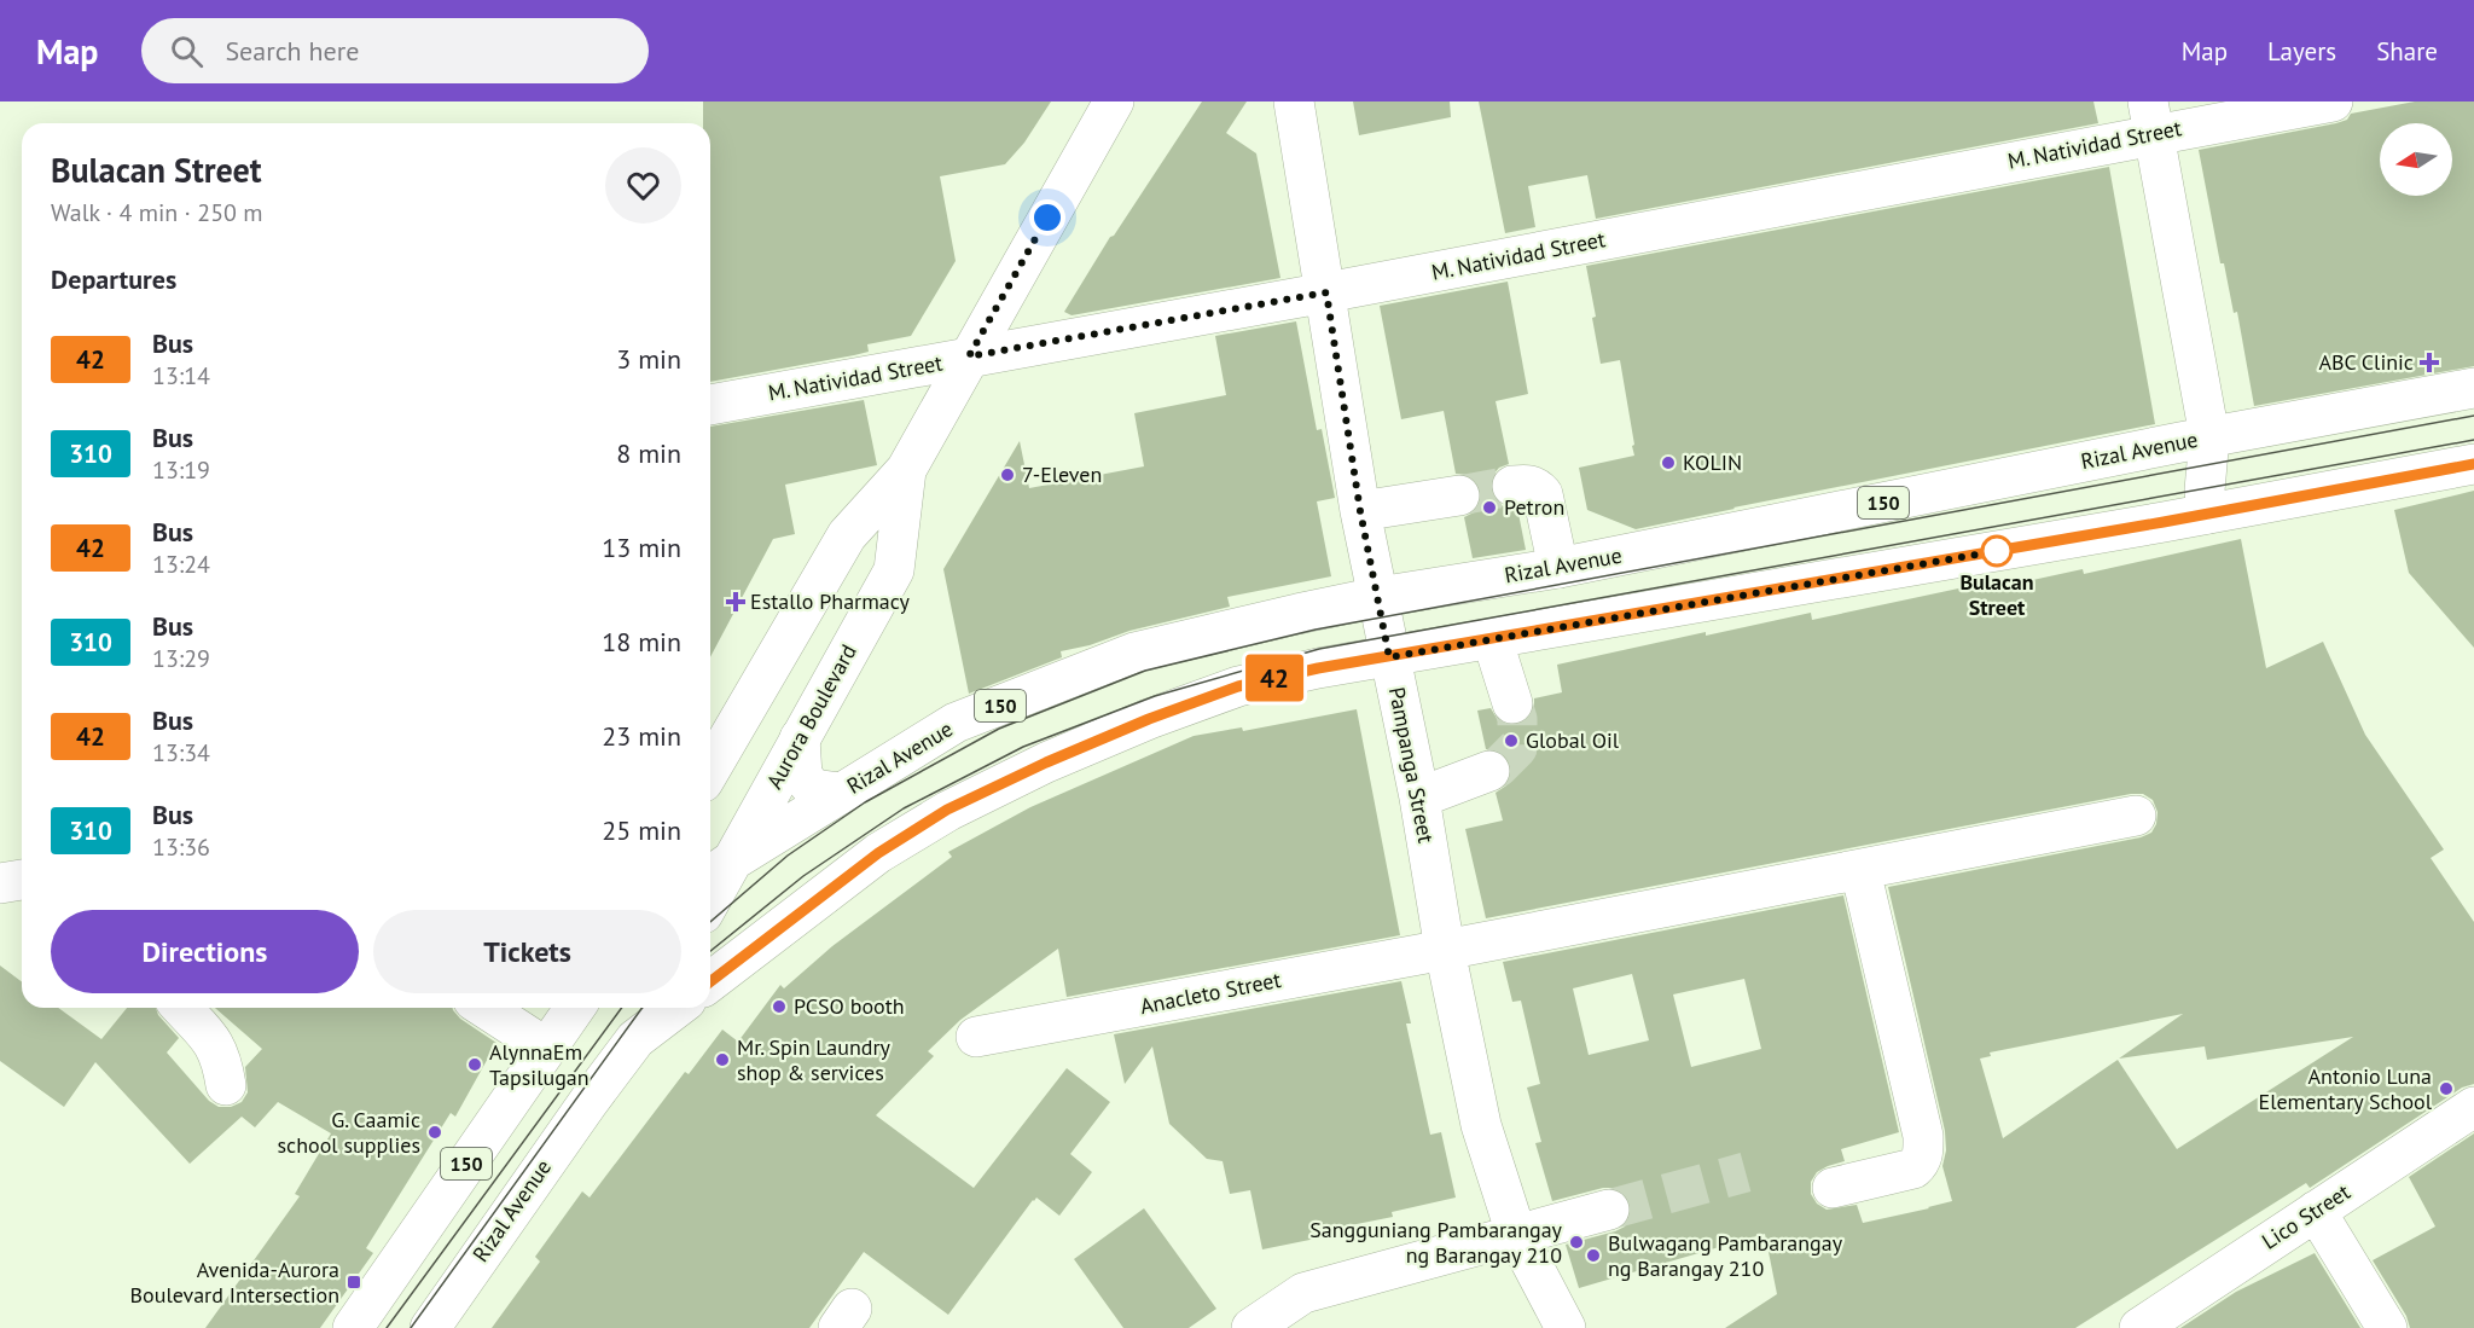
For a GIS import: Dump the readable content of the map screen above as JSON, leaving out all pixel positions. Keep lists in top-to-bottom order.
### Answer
{
  "streets": {
    "street": [
      "M. Natividad Street",
      "Rizal Avenue",
      "150",
      "Aurora Boulevard",
      "Pampanga Street",
      "Anacleto Street",
      "Lico Street"
    ]
  },
  "crossings": [
    ["M. Natividad Street", "Aurora Boulevard"],
    ["M. Natividad Street", "Pampanga Street"],
    ["Rizal Avenue", "Aurora Boulevard"],
    ["Rizal Avenue", "Pampanga Street"],
    ["Pampanga Street", "Anacleto Street"]
  ],
  "places": {
    "health": ["ABC Clinic", "Estallo Pharmacy"],
    "other": [
      "KOLIN",
      "7-Eleven",
      "Petron",
      "Bulacan Street",
      "Global Oil",
      "PCSO booth",
      "Mr. Spin Laundry shop & services",
      "AlynnaEm Tapsilugan",
      "Antonio Luna Elementary School",
      "G. Caamic school supplies",
      "Sangguniang Pambarangay ng Barangay 210",
      "Bulwagang Pambarangay ng Barangay 210"
    ],
    "transit": ["Avenida-Aurora Boulevard Intersection"]
  },
  "lines": ["bus line 42"],
  "north": "left",
  "page": {
    "header": "Map",
    "search": "Search here",
    "nav": ["Map", "Layers", "Share"],
    "on_map": "42",
    "heading": [
      ["Bulacan Street", "Walk · 4 min · 250 m"],
      "Departures"
    ],
    "list": [
      {
        "mark": "42",
        "name": "Bus",
        "note": "13:14",
        "value": "3 min"
      },
      {
        "mark": "310",
        "name": "Bus",
        "note": "13:19",
        "value": "8 min"
      },
      {
        "mark": "42",
        "name": "Bus",
        "note": "13:24",
        "value": "13 min"
      },
      {
        "mark": "310",
        "name": "Bus",
        "note": "13:29",
        "value": "18 min"
      },
      {
        "mark": "42",
        "name": "Bus",
        "note": "13:34",
        "value": "23 min"
      },
      {
        "mark": "310",
        "name": "Bus",
        "note": "13:36",
        "value": "25 min"
      }
    ],
    "buttons": ["Directions", "Tickets"]
  }
}
